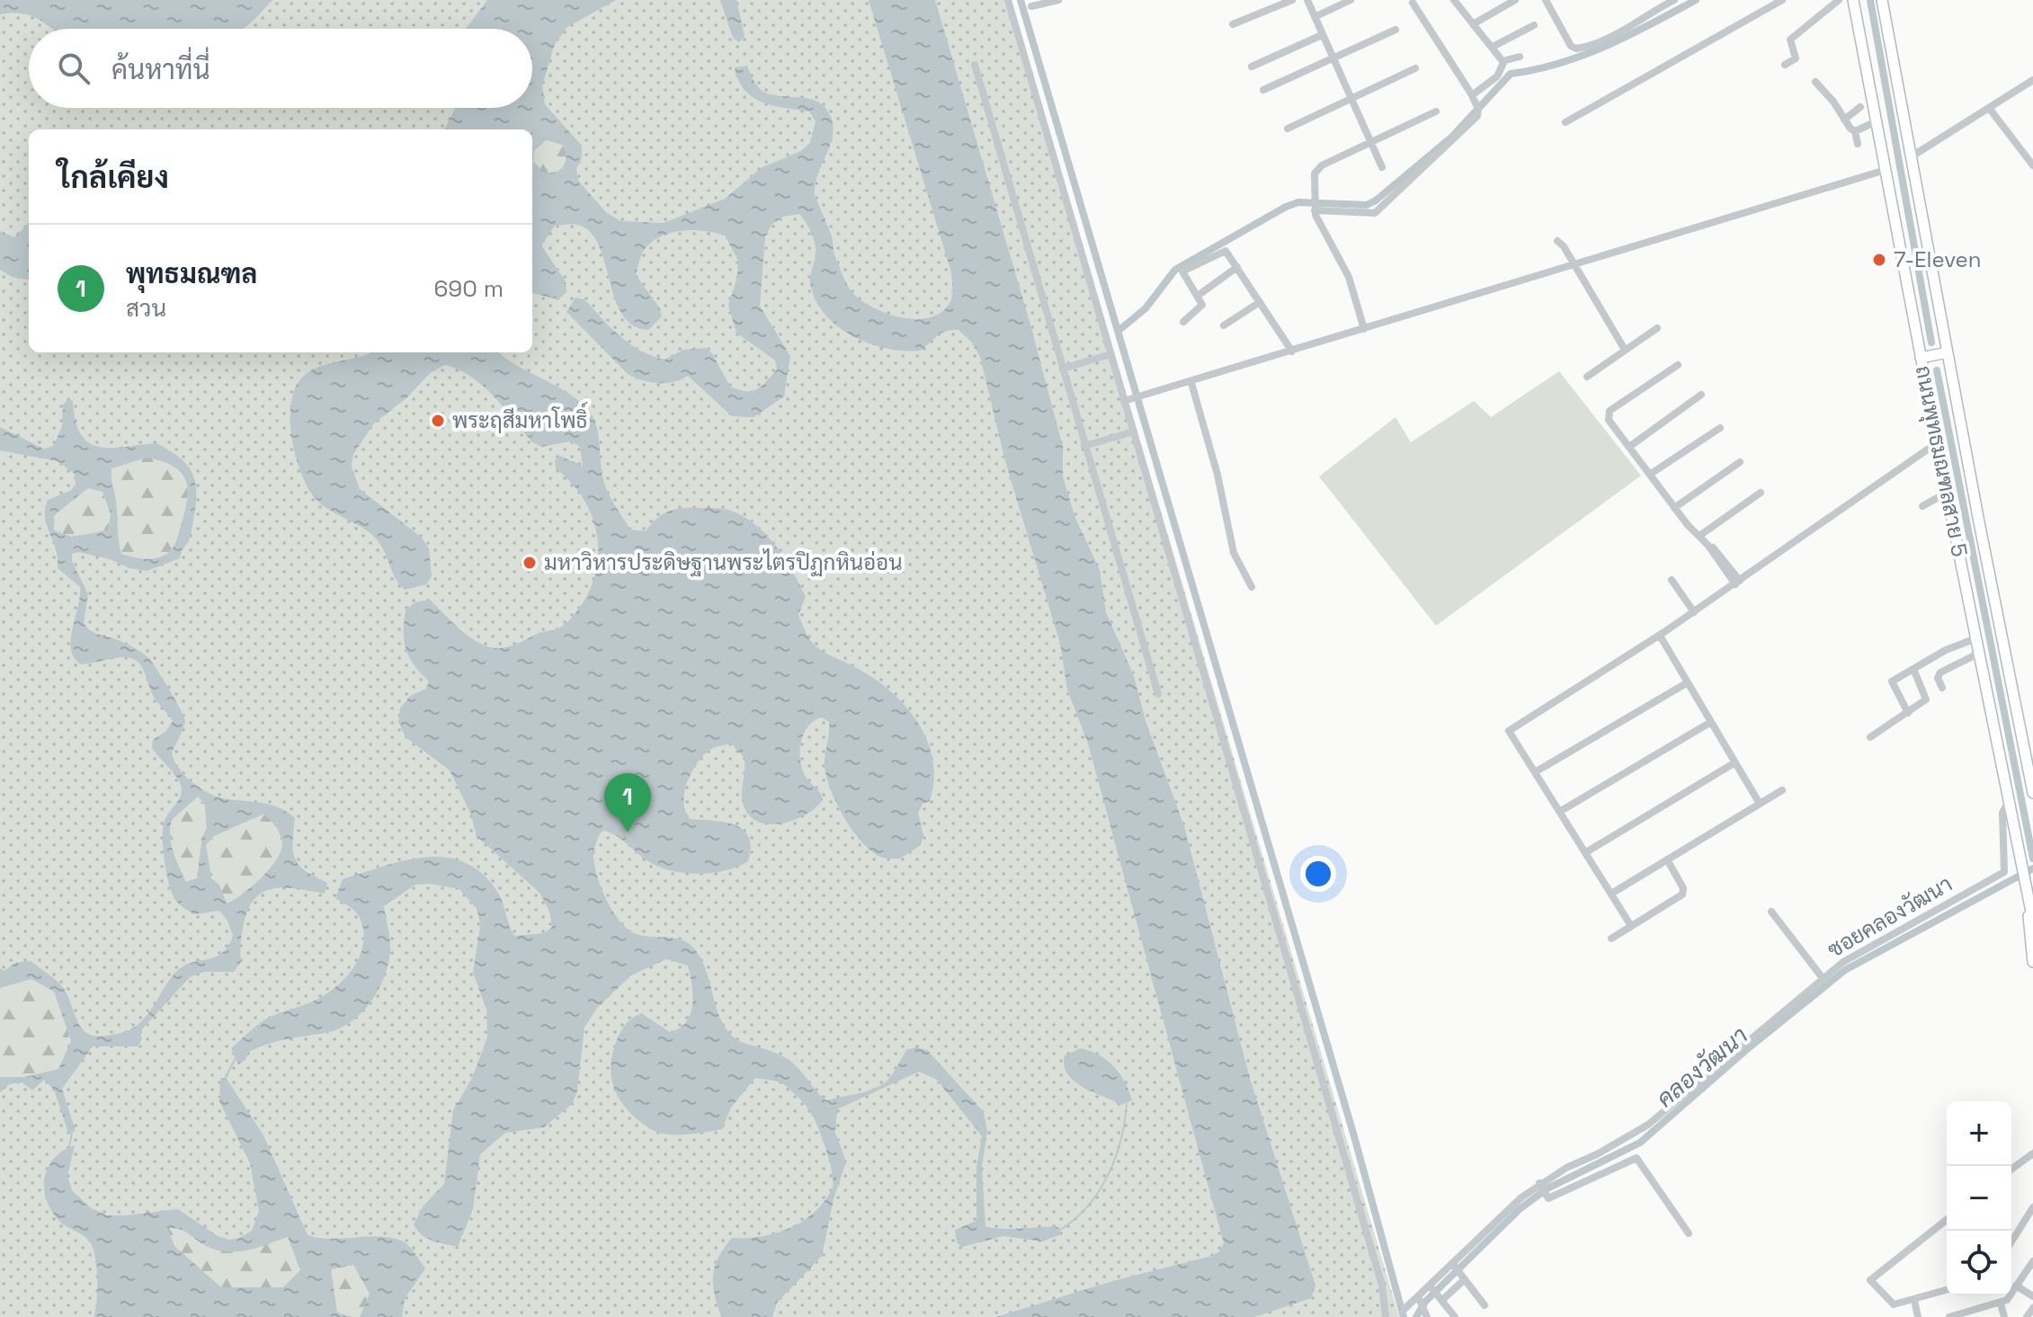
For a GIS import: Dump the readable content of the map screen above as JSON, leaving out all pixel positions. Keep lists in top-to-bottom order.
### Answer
{
  "streets": {
    "main road": ["ถนนพุทธมณฑลสาย 5"],
    "street": ["ซอยคลองวัฒนา"]
  },
  "crossings": [
    ["ถนนพุทธมณฑลสาย 5", "ซอยคลองวัฒนา"]
  ],
  "water": ["คลองวัฒนา"],
  "places": ["7-Eleven", "พระฤสีมหาโพธิ์", "มหาวิหารประดิษฐานพระไตรปิฏกหินอ่อน"],
  "page": {
    "search": "ค้นหาที่นี่",
    "heading": "ใกล้เคียง",
    "list": [
      {
        "mark": "1",
        "name": "พุทธมณฑล",
        "note": "สวน",
        "value": "690 m"
      }
    ],
    "pins": "1",
    "map_buttons": ["+", "−"]
  }
}
